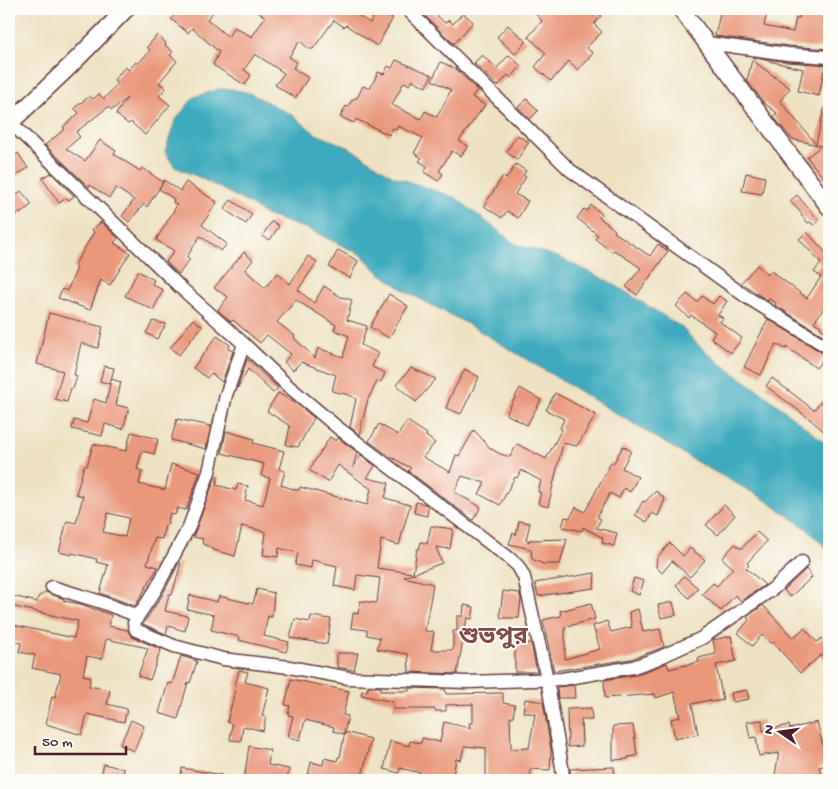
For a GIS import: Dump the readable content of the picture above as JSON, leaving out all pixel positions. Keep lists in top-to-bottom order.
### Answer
{
  "districts": ["শুভপুর"],
  "scale_bar": "50 m",
  "north": "left"
}
